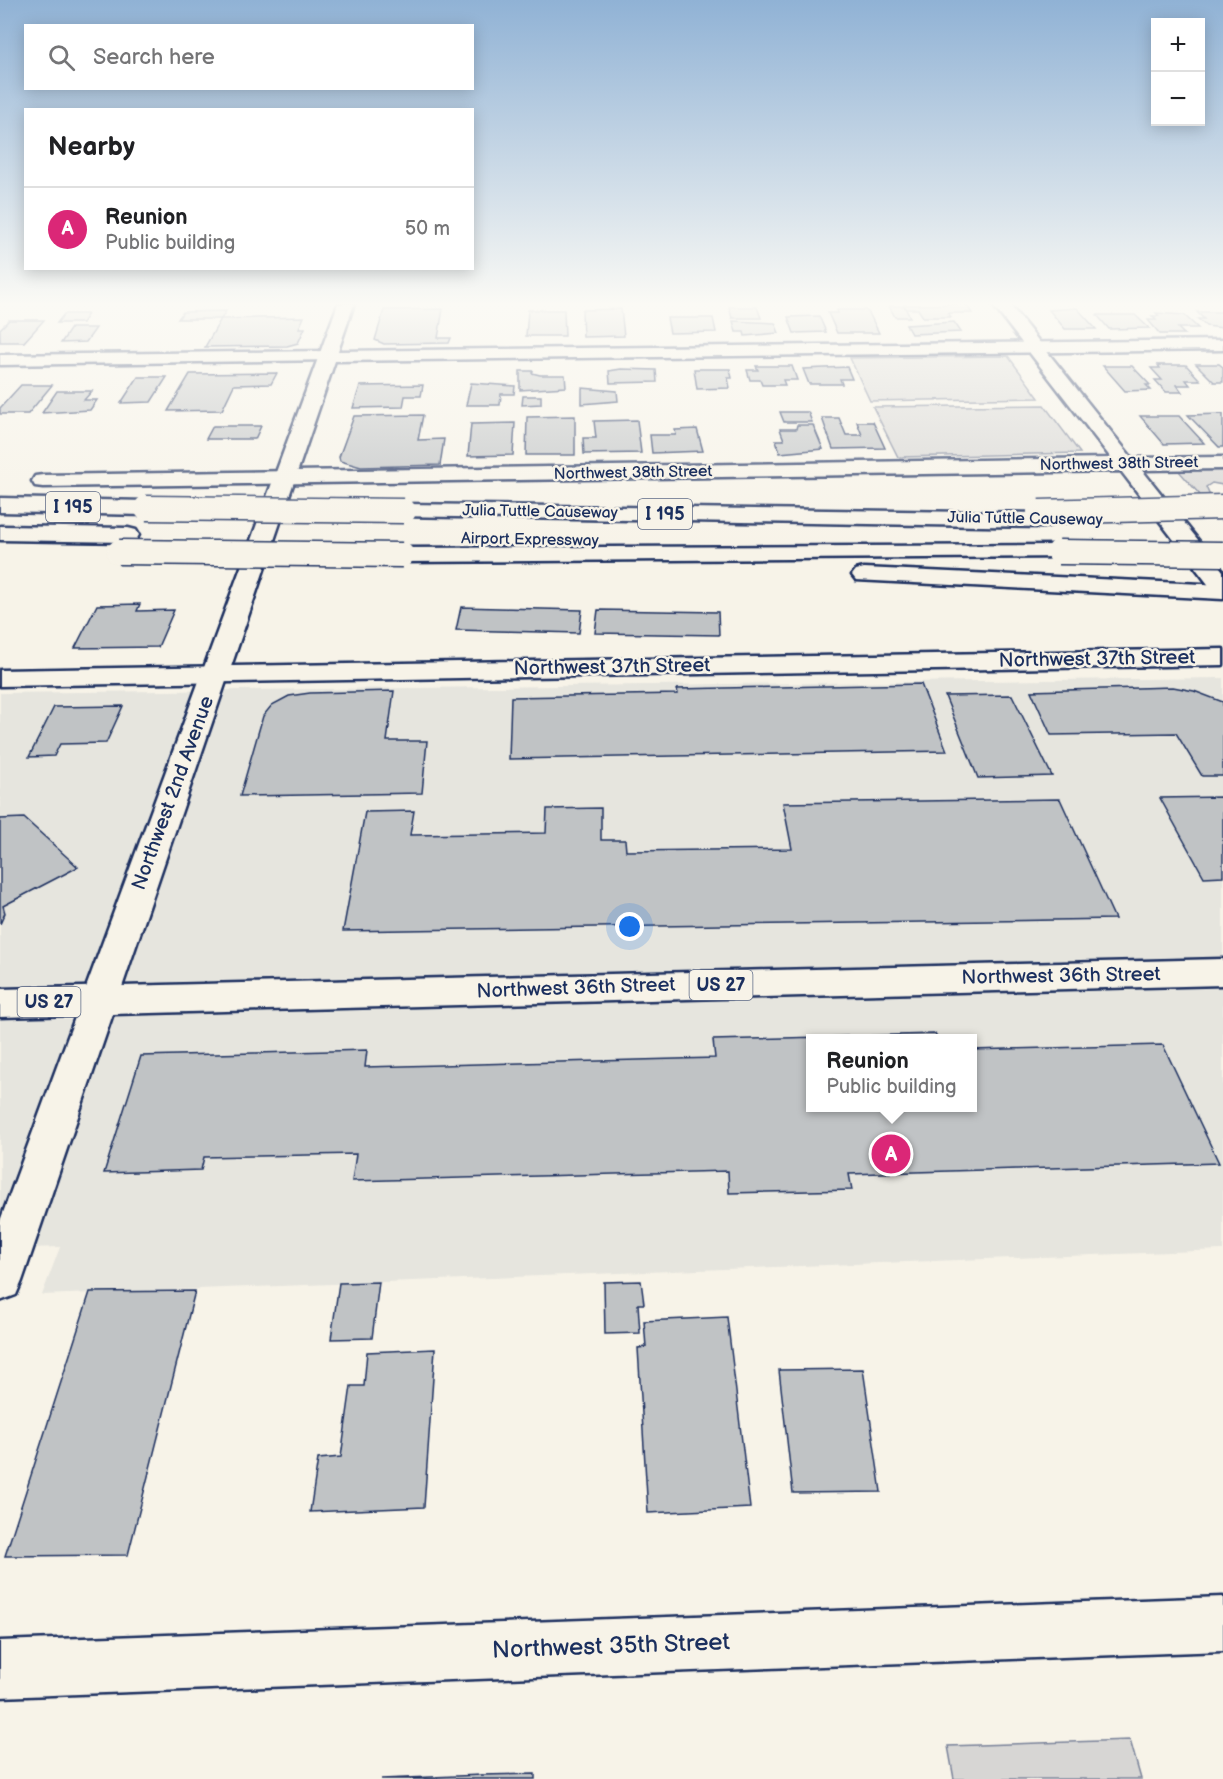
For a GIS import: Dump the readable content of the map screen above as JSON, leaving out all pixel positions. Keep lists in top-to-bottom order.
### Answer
{
  "streets": {
    "main road": [
      "Northwest 38th Street",
      "I 195",
      "Julia Tuttle Causeway",
      "Airport Expressway",
      "Northwest 37th Street",
      "Northwest 2nd Avenue",
      "Northwest 36th Street",
      "US 27",
      "Northwest 35th Street"
    ]
  },
  "crossings": [
    ["Northwest 38th Street", "Northwest 2nd Avenue"],
    ["Julia Tuttle Causeway", "Airport Expressway"],
    ["Northwest 37th Street", "Northwest 2nd Avenue"],
    ["Northwest 2nd Avenue", "Northwest 36th Street"]
  ],
  "page": {
    "map_buttons": ["+", "−"],
    "search": "Search here",
    "heading": "Nearby",
    "list": [
      {
        "mark": "A",
        "name": "Reunion",
        "note": "Public building",
        "value": "50 m"
      }
    ],
    "popup": ["Reunion", "Public building"],
    "pins": "A"
  }
}
